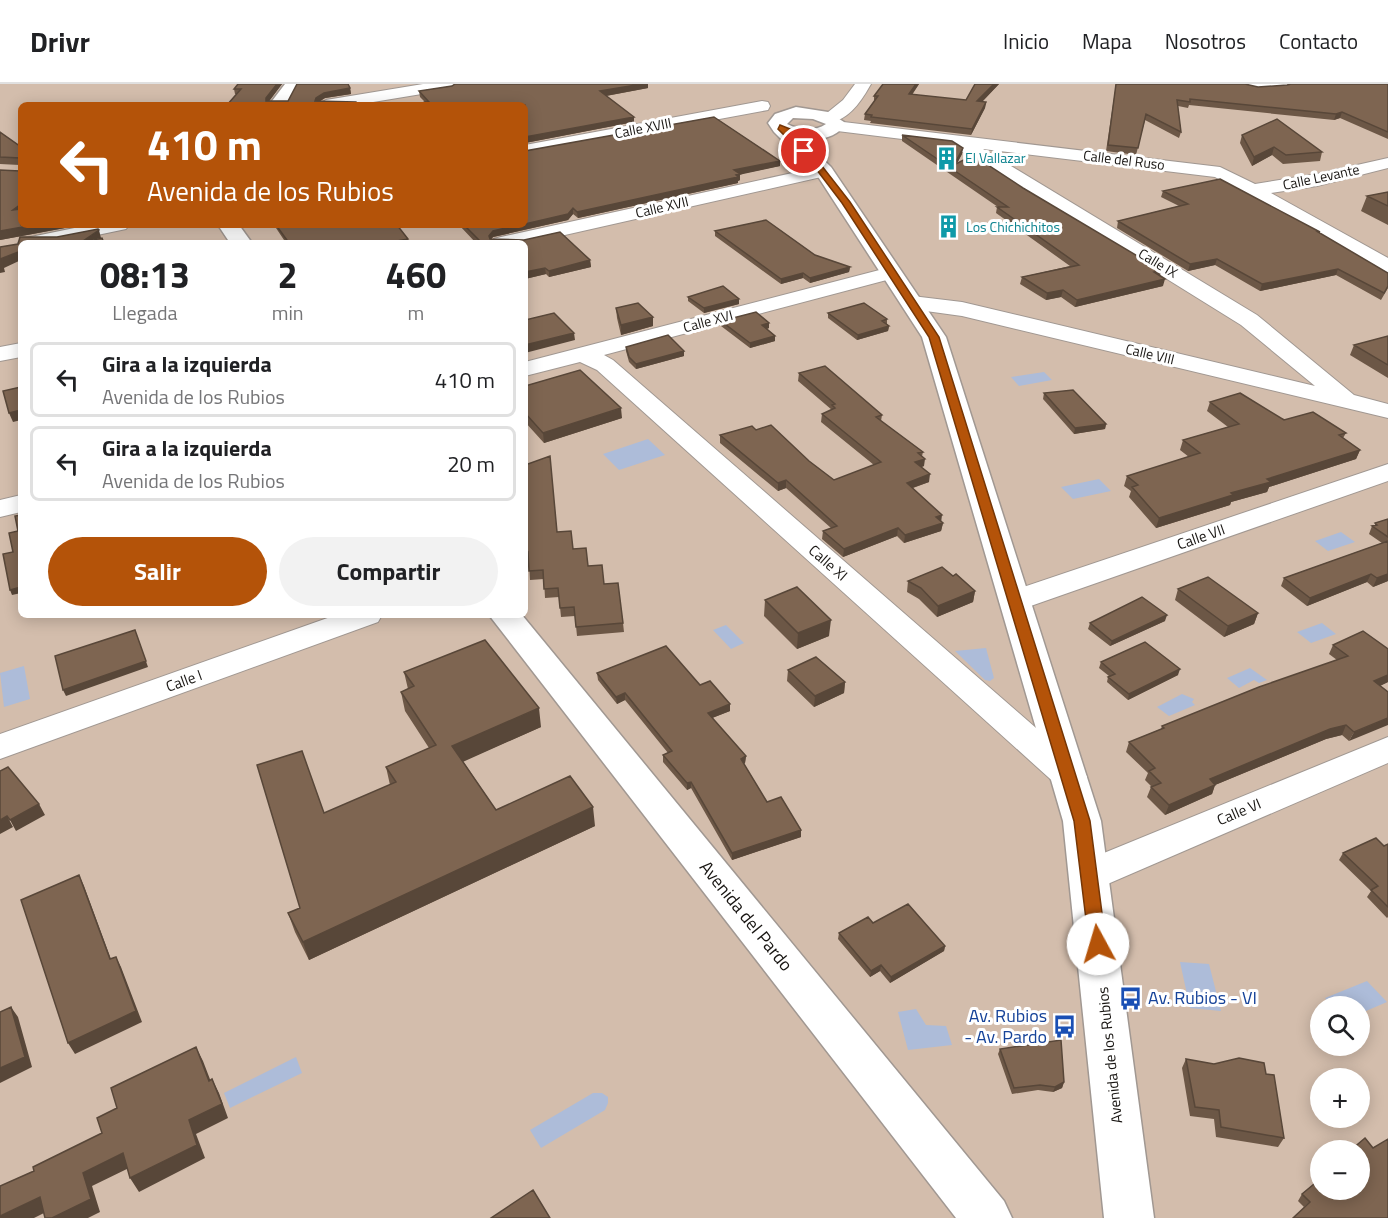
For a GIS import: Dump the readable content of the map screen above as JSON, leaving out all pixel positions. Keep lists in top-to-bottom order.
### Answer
{
  "streets": {
    "street": [
      "Calle XVIII",
      "Calle del Ruso",
      "Calle Levante",
      "Calle XVII",
      "Calle IX",
      "Calle XVI",
      "Calle VIII",
      "Calle VII",
      "Calle XI",
      "Calle I",
      "Calle VI",
      "Avenida del Pardo",
      "Avenida de los Rubios"
    ]
  },
  "crossings": [
    ["Calle XVIII", "Avenida de los Rubios"],
    ["Calle del Ruso", "Calle Levante"],
    ["Calle del Ruso", "Calle IX"],
    ["Calle del Ruso", "Avenida de los Rubios"],
    ["Calle XVII", "Avenida de los Rubios"],
    ["Calle IX", "Calle VIII"],
    ["Calle XVI", "Calle XI"],
    ["Calle XVI", "Avenida de los Rubios"],
    ["Calle VIII", "Avenida de los Rubios"],
    ["Calle VII", "Avenida de los Rubios"],
    ["Calle XI", "Avenida de los Rubios"],
    ["Calle VI", "Avenida de los Rubios"]
  ],
  "places": {
    "building": ["El Vallazar", "Los Chichichitos"],
    "bus stop": ["Av. Rubios - VI", "Av. Rubios - Av. Pardo"]
  },
  "page": {
    "header": "Drivr",
    "nav": [
      "Inicio",
      "Mapa",
      "Nosotros",
      "Contacto"
    ],
    "turn": ["410 m", "Avenida de los Rubios"],
    "eta": [
      "08:13",
      "Llegada",
      "2",
      "min",
      "460",
      "m"
    ],
    "list": [
      {
        "name": "Gira a la izquierda",
        "note": "Avenida de los Rubios",
        "value": "410 m"
      },
      {
        "name": "Gira a la izquierda",
        "note": "Avenida de los Rubios",
        "value": "20 m"
      }
    ],
    "buttons": ["Salir", "Compartir"],
    "map_buttons": ["+", "−"]
  }
}
